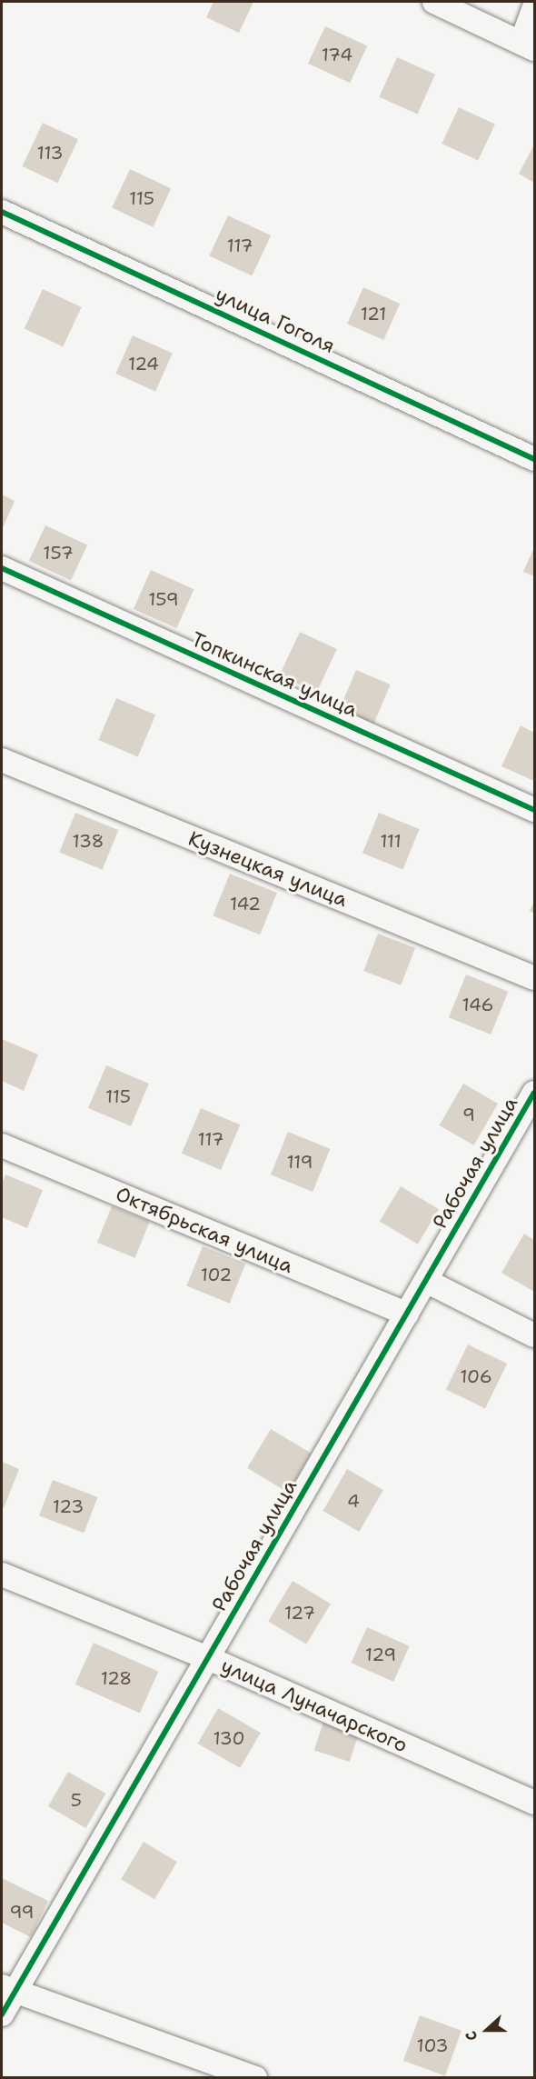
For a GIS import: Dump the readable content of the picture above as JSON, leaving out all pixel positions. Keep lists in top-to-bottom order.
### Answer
{
  "streets": {
    "street": [
      "улица Гоголя",
      "Топкинская улица",
      "Кузнецкая улица",
      "Рабочая улица",
      "Октябрьская улица",
      "улица Луначарского"
    ]
  },
  "crossings": [
    ["Рабочая улица", "Октябрьская улица"],
    ["Рабочая улица", "улица Луначарского"]
  ],
  "house_numbers": [
    "174",
    "113",
    "115",
    "117",
    "121",
    "124",
    "157",
    "159",
    "138",
    "111",
    "142",
    "146",
    "115",
    "9",
    "117",
    "119",
    "102",
    "106",
    "4",
    "123",
    "127",
    "129",
    "128",
    "130",
    "5",
    "99",
    "103"
  ],
  "north": "left"
}
